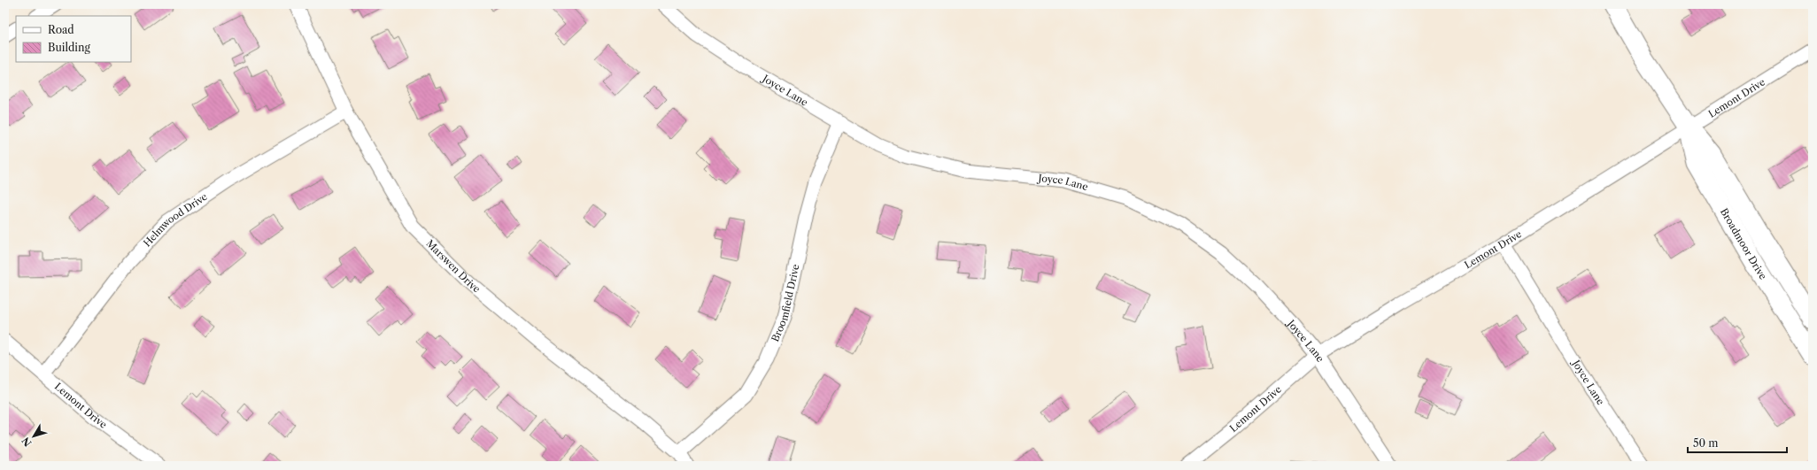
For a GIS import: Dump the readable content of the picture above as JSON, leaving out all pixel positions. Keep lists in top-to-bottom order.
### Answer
{
  "streets": {
    "main road": ["Broadmoor Drive"],
    "street": [
      "Joyce Lane",
      "Lemont Drive",
      "Helmwood Drive",
      "Marswen Drive",
      "Broomfield Drive"
    ]
  },
  "crossings": [
    ["Joyce Lane", "Lemont Drive"],
    ["Joyce Lane", "Broomfield Drive"],
    ["Lemont Drive", "Helmwood Drive"],
    ["Lemont Drive", "Broadmoor Drive"],
    ["Helmwood Drive", "Marswen Drive"],
    ["Marswen Drive", "Broomfield Drive"]
  ],
  "legend": ["Road", "Building"],
  "scale_bar": "50 m",
  "north": "bottom left"
}
